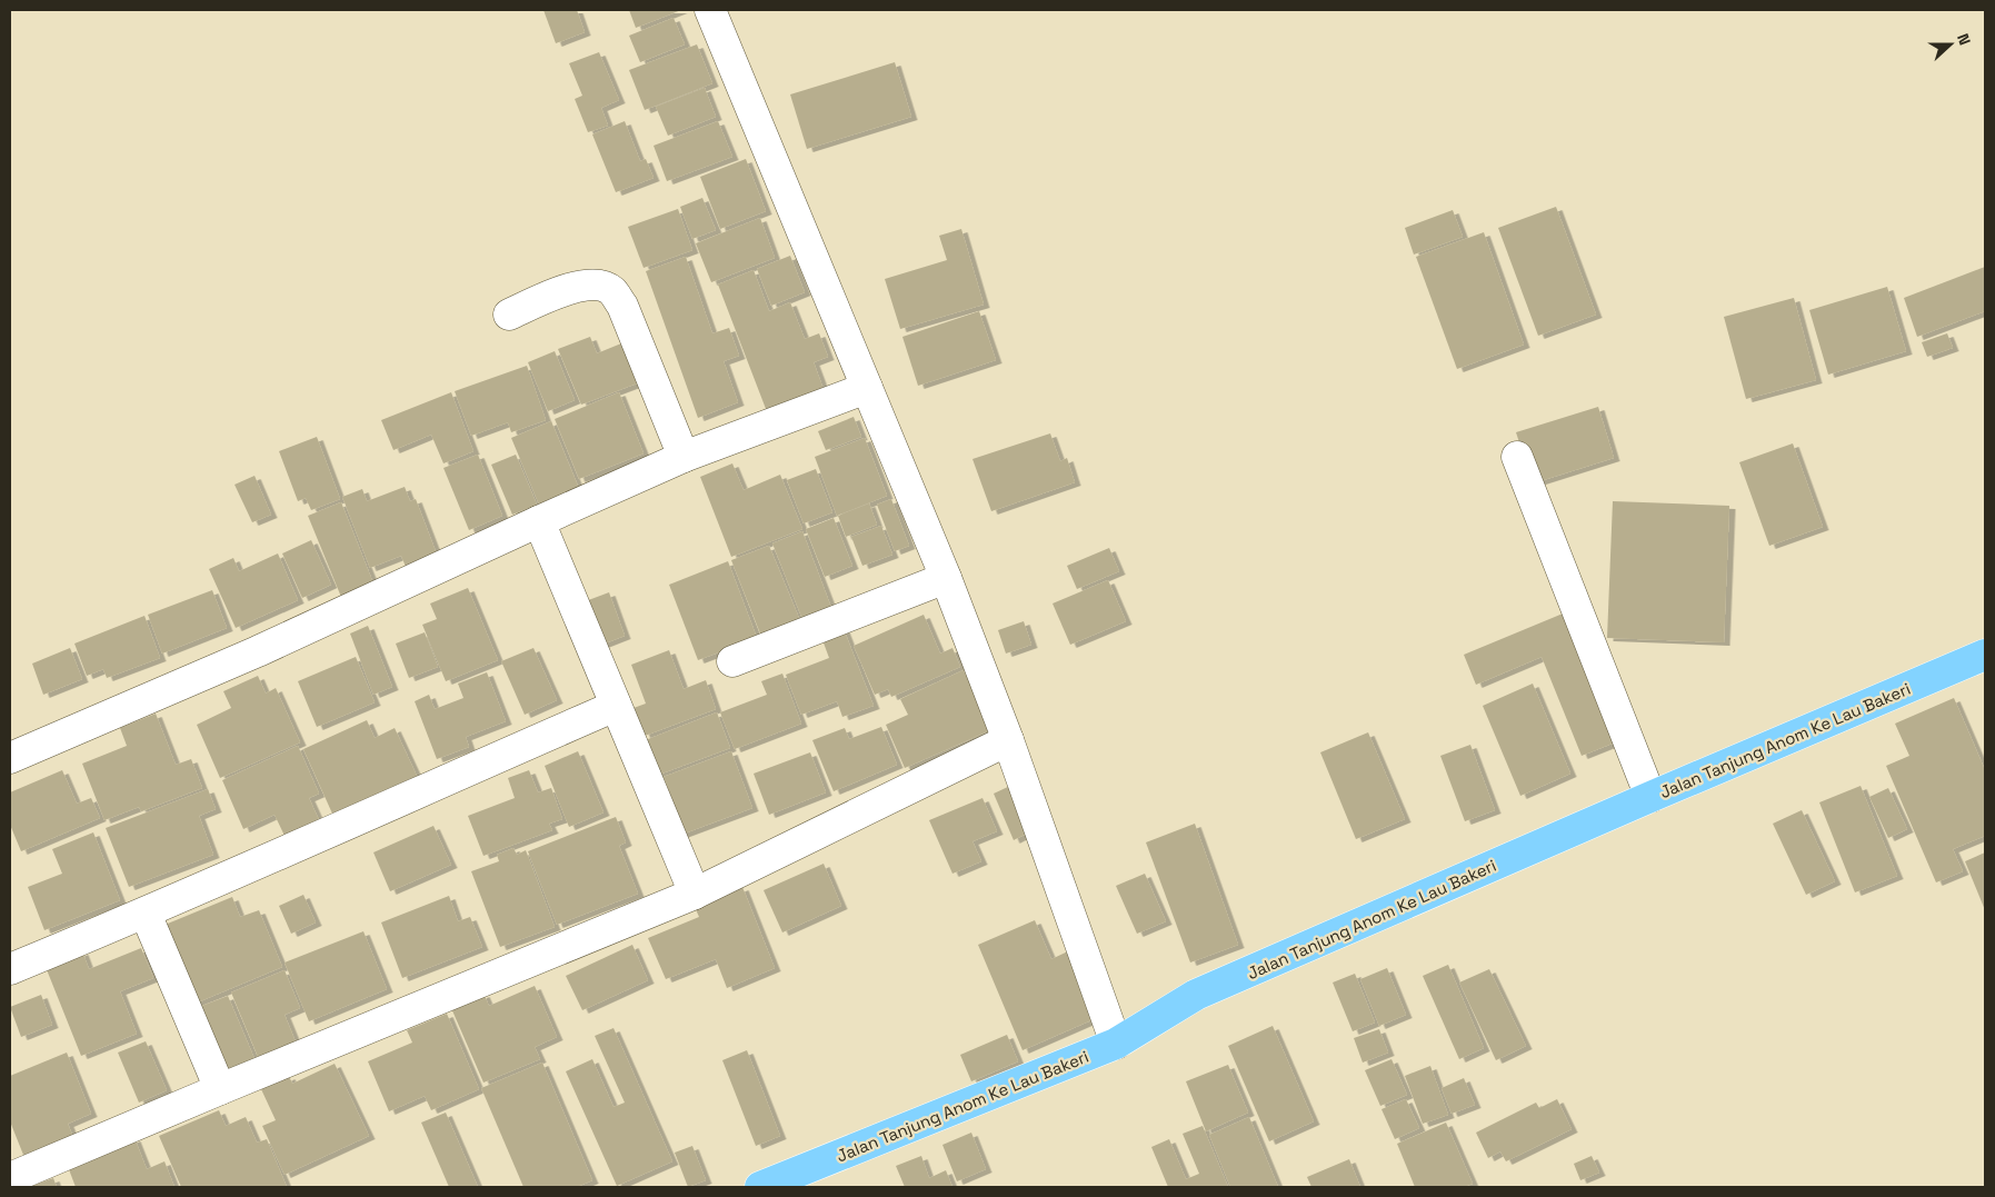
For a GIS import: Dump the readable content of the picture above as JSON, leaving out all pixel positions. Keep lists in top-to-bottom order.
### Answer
{
  "streets": {
    "main road": ["Jalan Tanjung Anom Ke Lau Bakeri"]
  },
  "north": "right"
}
